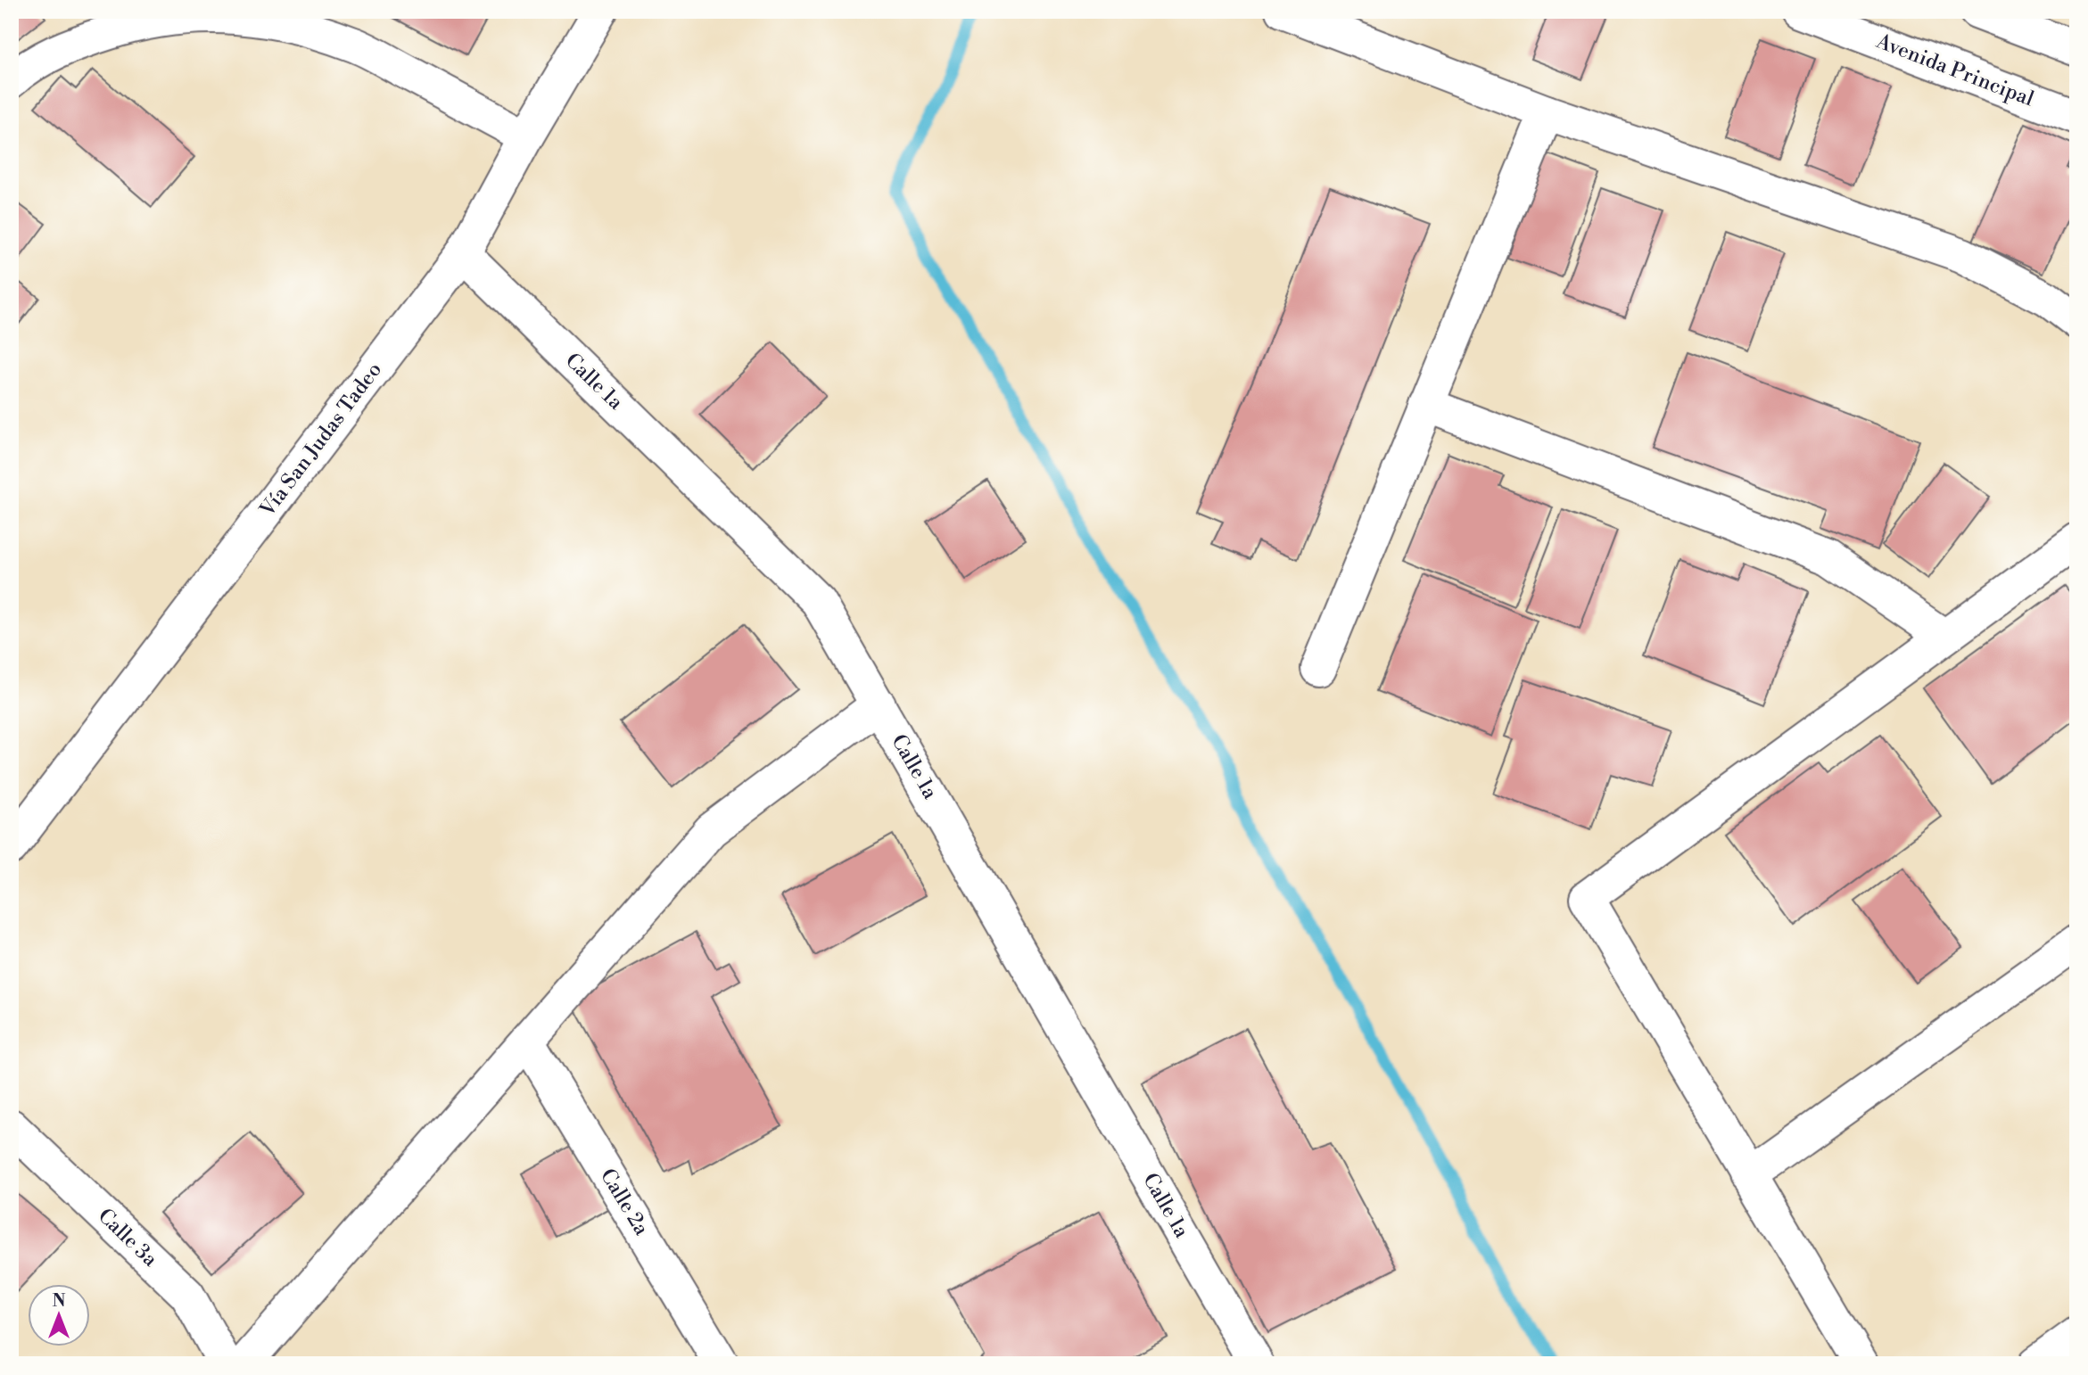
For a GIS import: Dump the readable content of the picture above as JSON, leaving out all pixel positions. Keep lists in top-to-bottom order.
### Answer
{
  "streets": {
    "street": [
      "Avenida Principal",
      "Calle 1a",
      "Vía San Judas Tadeo",
      "Calle 2a",
      "Calle 3a"
    ]
  },
  "crossings": [
    ["Calle 1a", "Vía San Judas Tadeo"]
  ],
  "north": "top"
}
